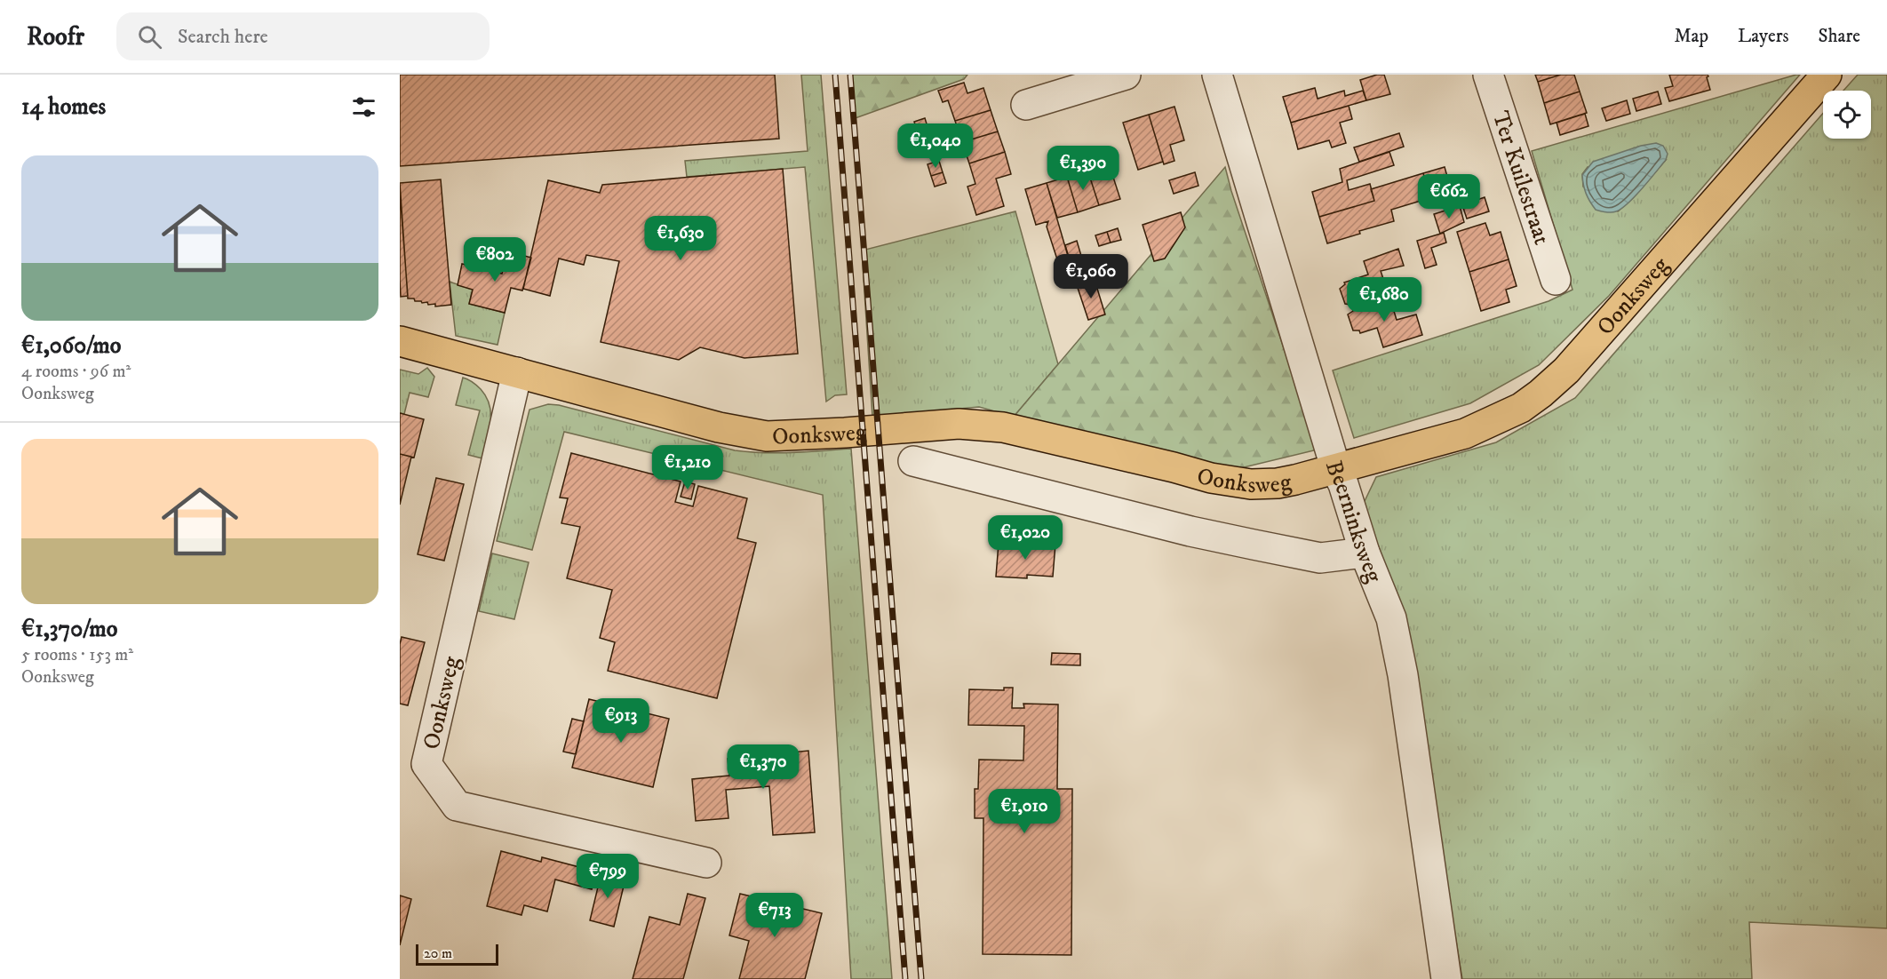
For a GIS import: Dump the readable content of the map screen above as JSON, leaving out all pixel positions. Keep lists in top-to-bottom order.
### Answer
{
  "streets": {
    "main road": ["Oonksweg"],
    "street": ["Ter Kuilestraat", "Beerninksweg"]
  },
  "crossings": [
    ["Oonksweg", "Beerninksweg"]
  ],
  "scale_bar": "20 m",
  "page": {
    "header": "Roofr",
    "search": "Search here",
    "nav": ["Map", "Layers", "Share"],
    "heading": "14 homes",
    "price": [
      "€1,040",
      "€1,390",
      "€662",
      "€1,630",
      "€802",
      "€1,060",
      "€1,680",
      "€1,210",
      "€1,020",
      "€913",
      "€1,370",
      "€1,010",
      "€799",
      "€713"
    ],
    "list": [
      {
        "name": "€1,060/mo",
        "note": "4 rooms · 96 m² · Oonksweg"
      },
      {
        "name": "€1,370/mo",
        "note": "5 rooms · 153 m² · Oonksweg"
      }
    ],
    "scale": "20 m"
  }
}
